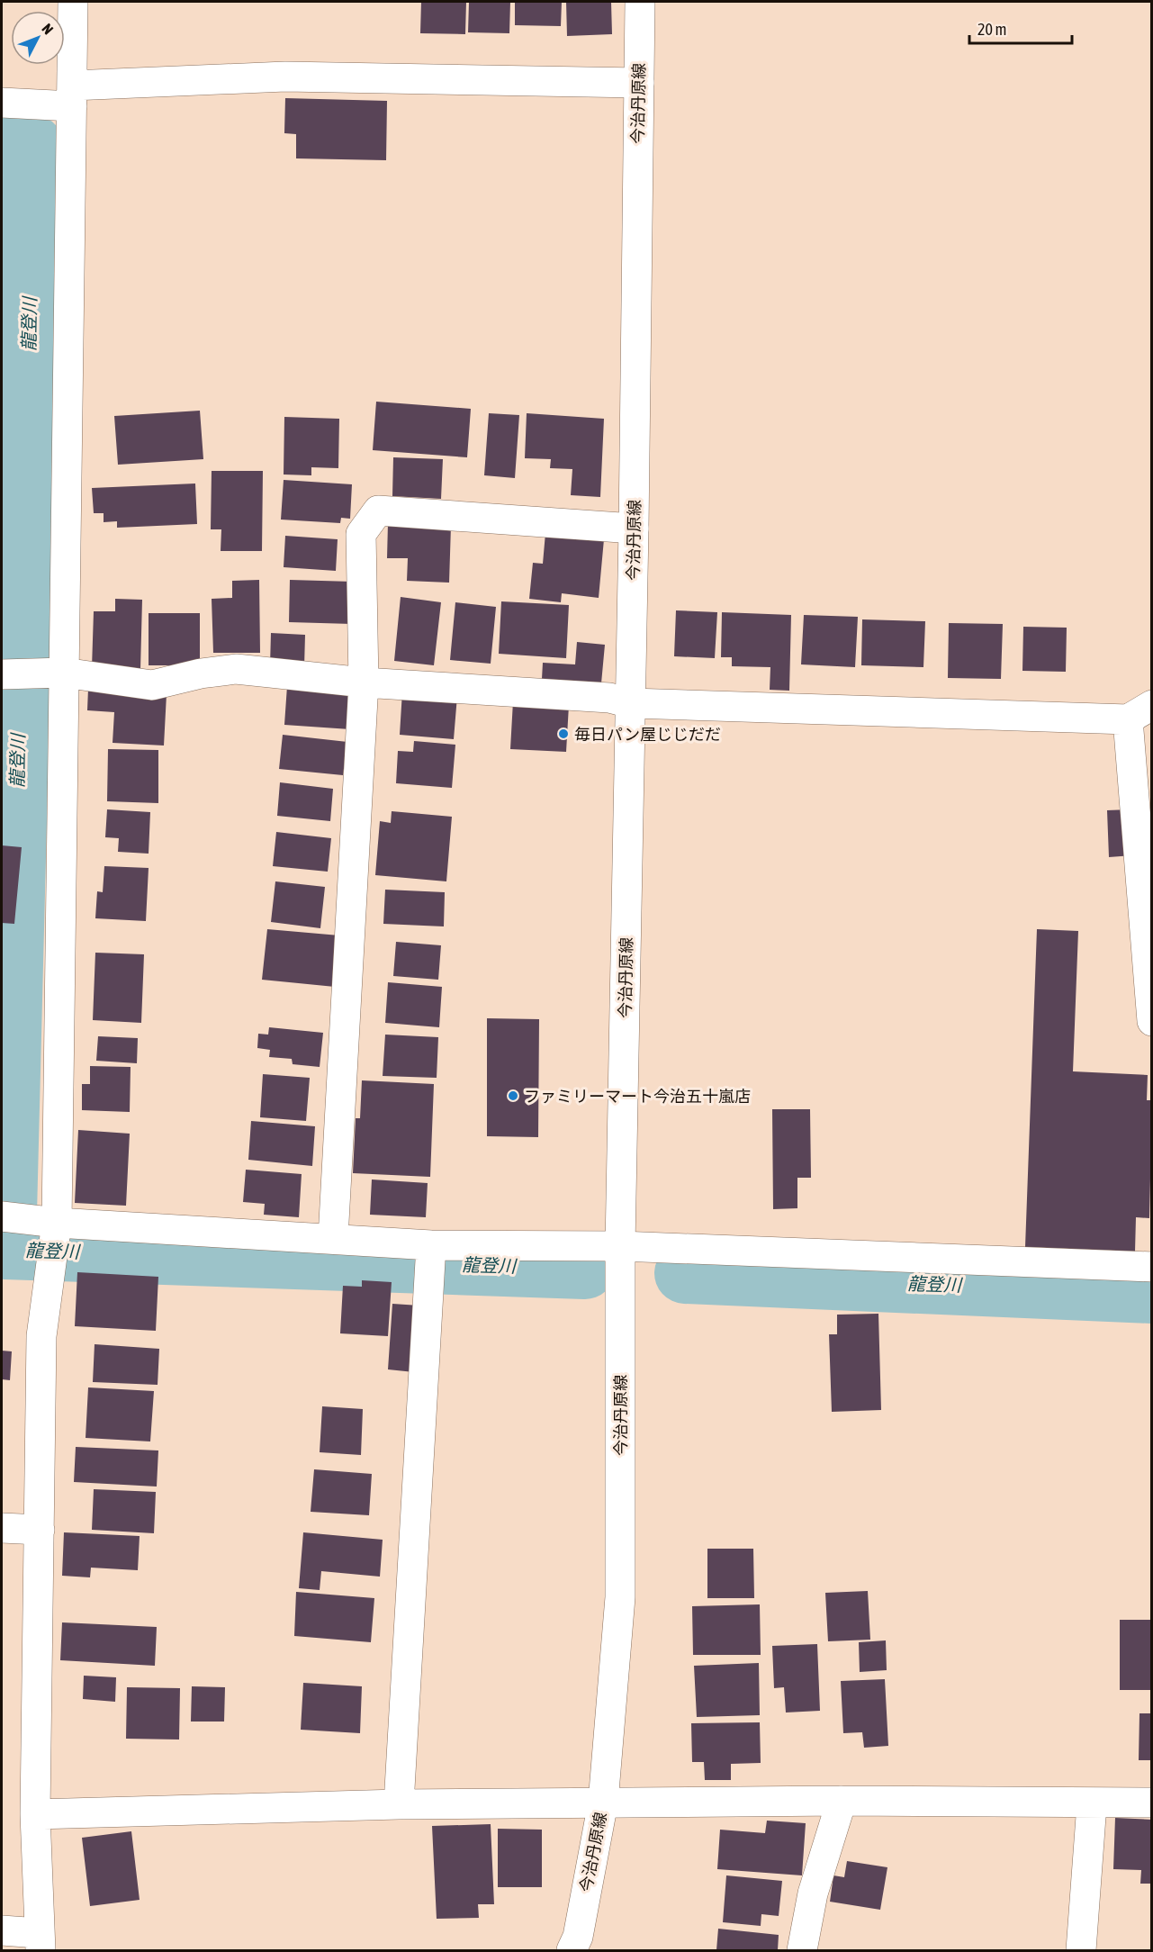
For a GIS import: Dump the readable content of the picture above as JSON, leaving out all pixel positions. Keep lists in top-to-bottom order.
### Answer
{
  "streets": {
    "street": ["今治丹原線"]
  },
  "water": ["龍登川"],
  "places": ["毎日パン屋じじだだ", "ファミリーマート今治五十嵐店"],
  "scale_bar": "20 m",
  "north": "top right"
}
